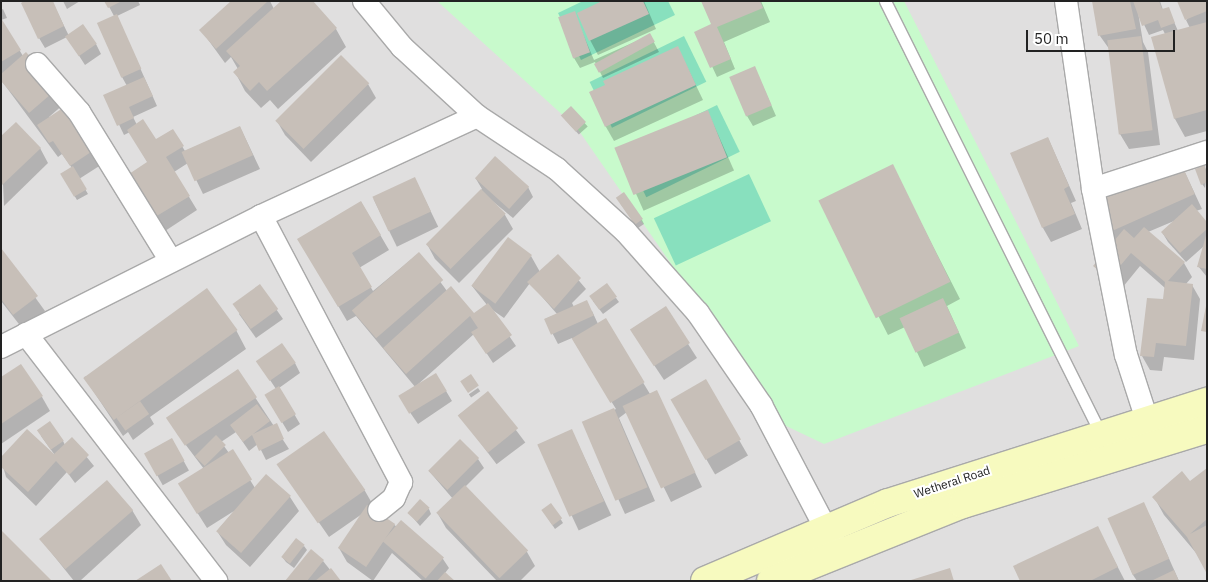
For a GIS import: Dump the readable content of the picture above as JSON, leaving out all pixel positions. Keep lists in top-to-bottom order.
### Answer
{
  "streets": {
    "main road": ["Wetheral Road"]
  },
  "scale_bar": "50 m"
}
